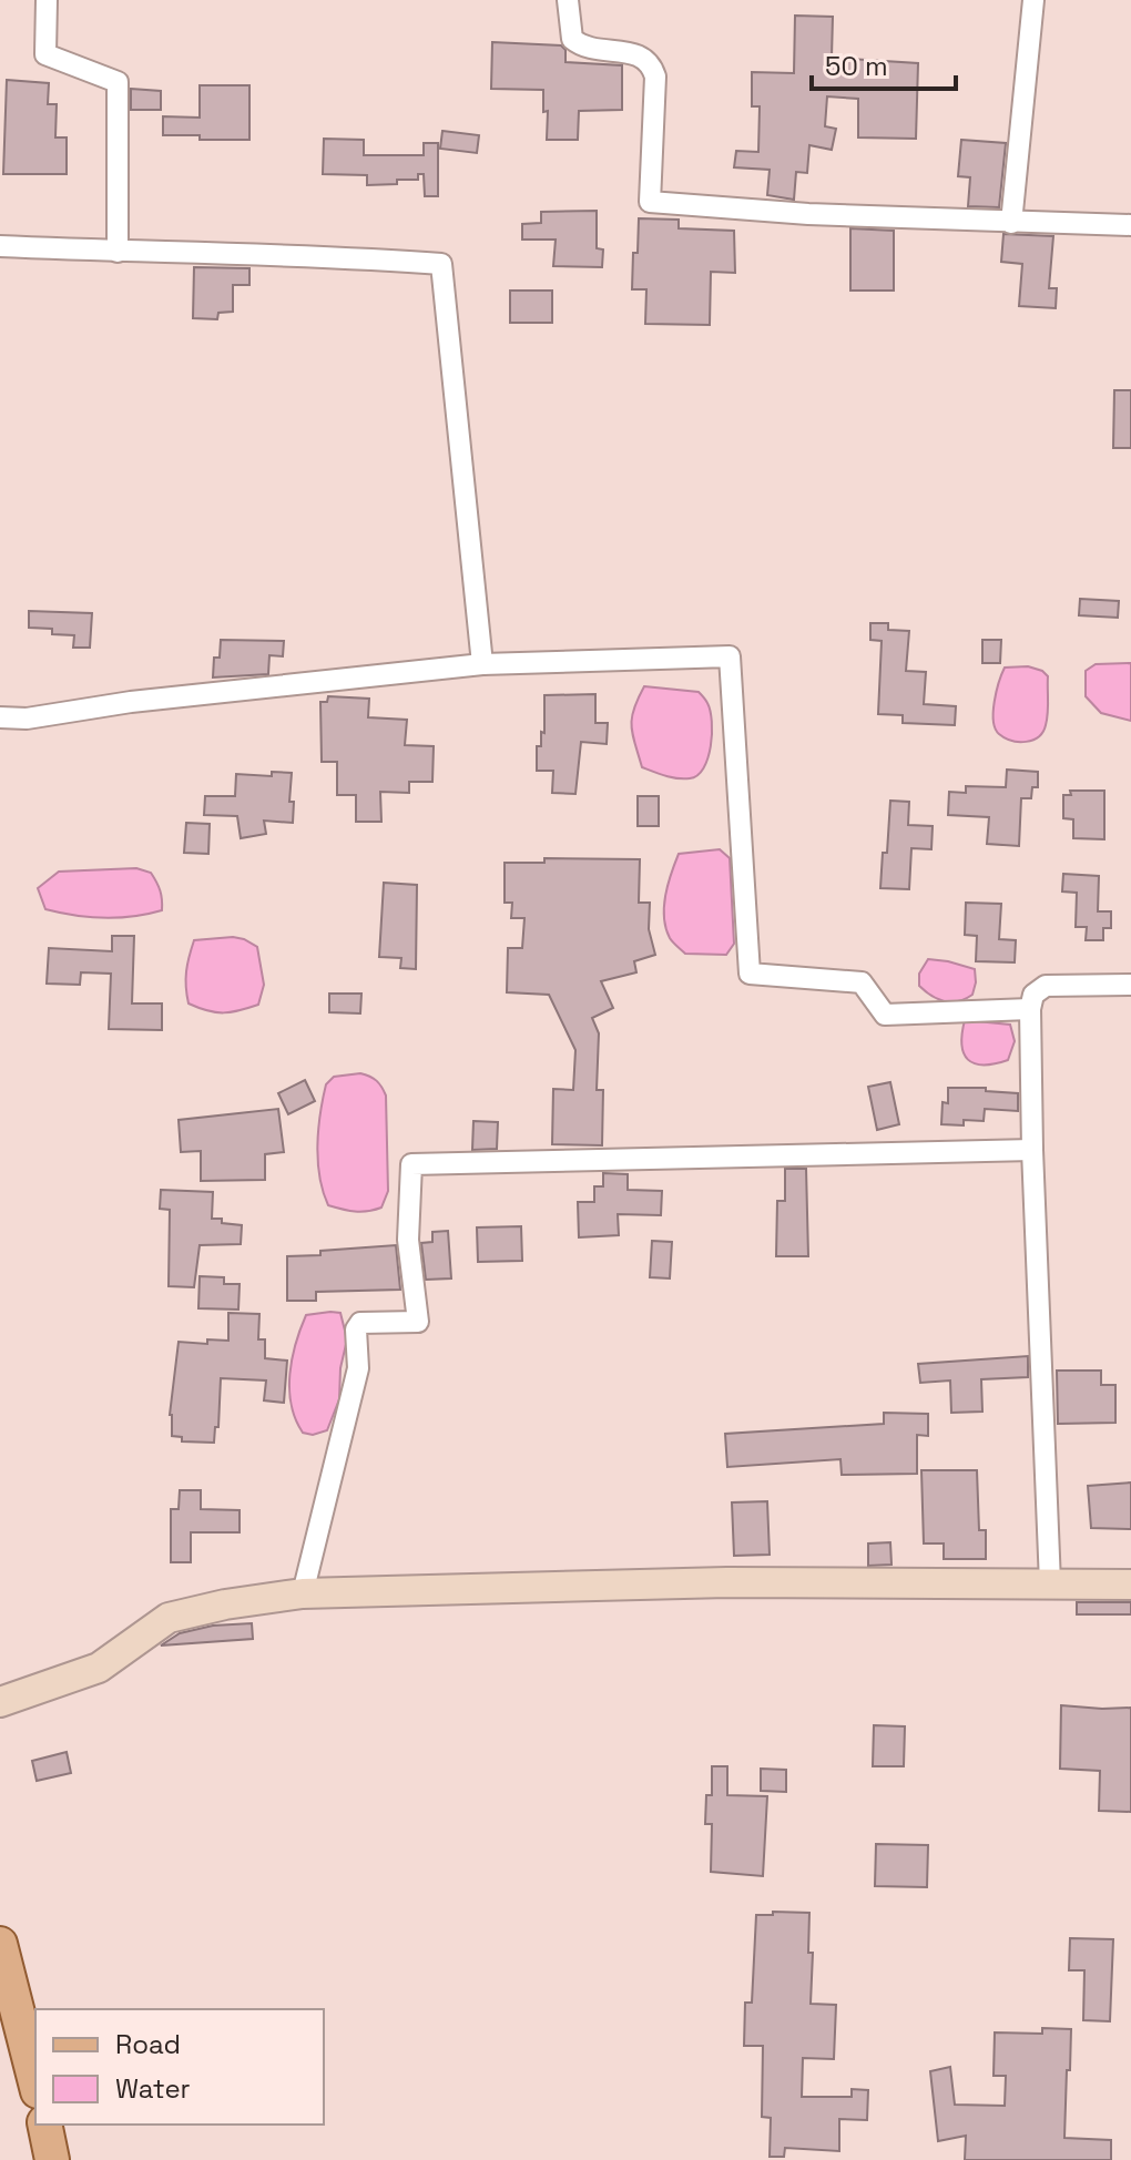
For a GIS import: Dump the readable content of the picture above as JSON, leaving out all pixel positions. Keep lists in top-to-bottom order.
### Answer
{
  "legend": ["Road", "Water"],
  "scale_bar": "50 m"
}
